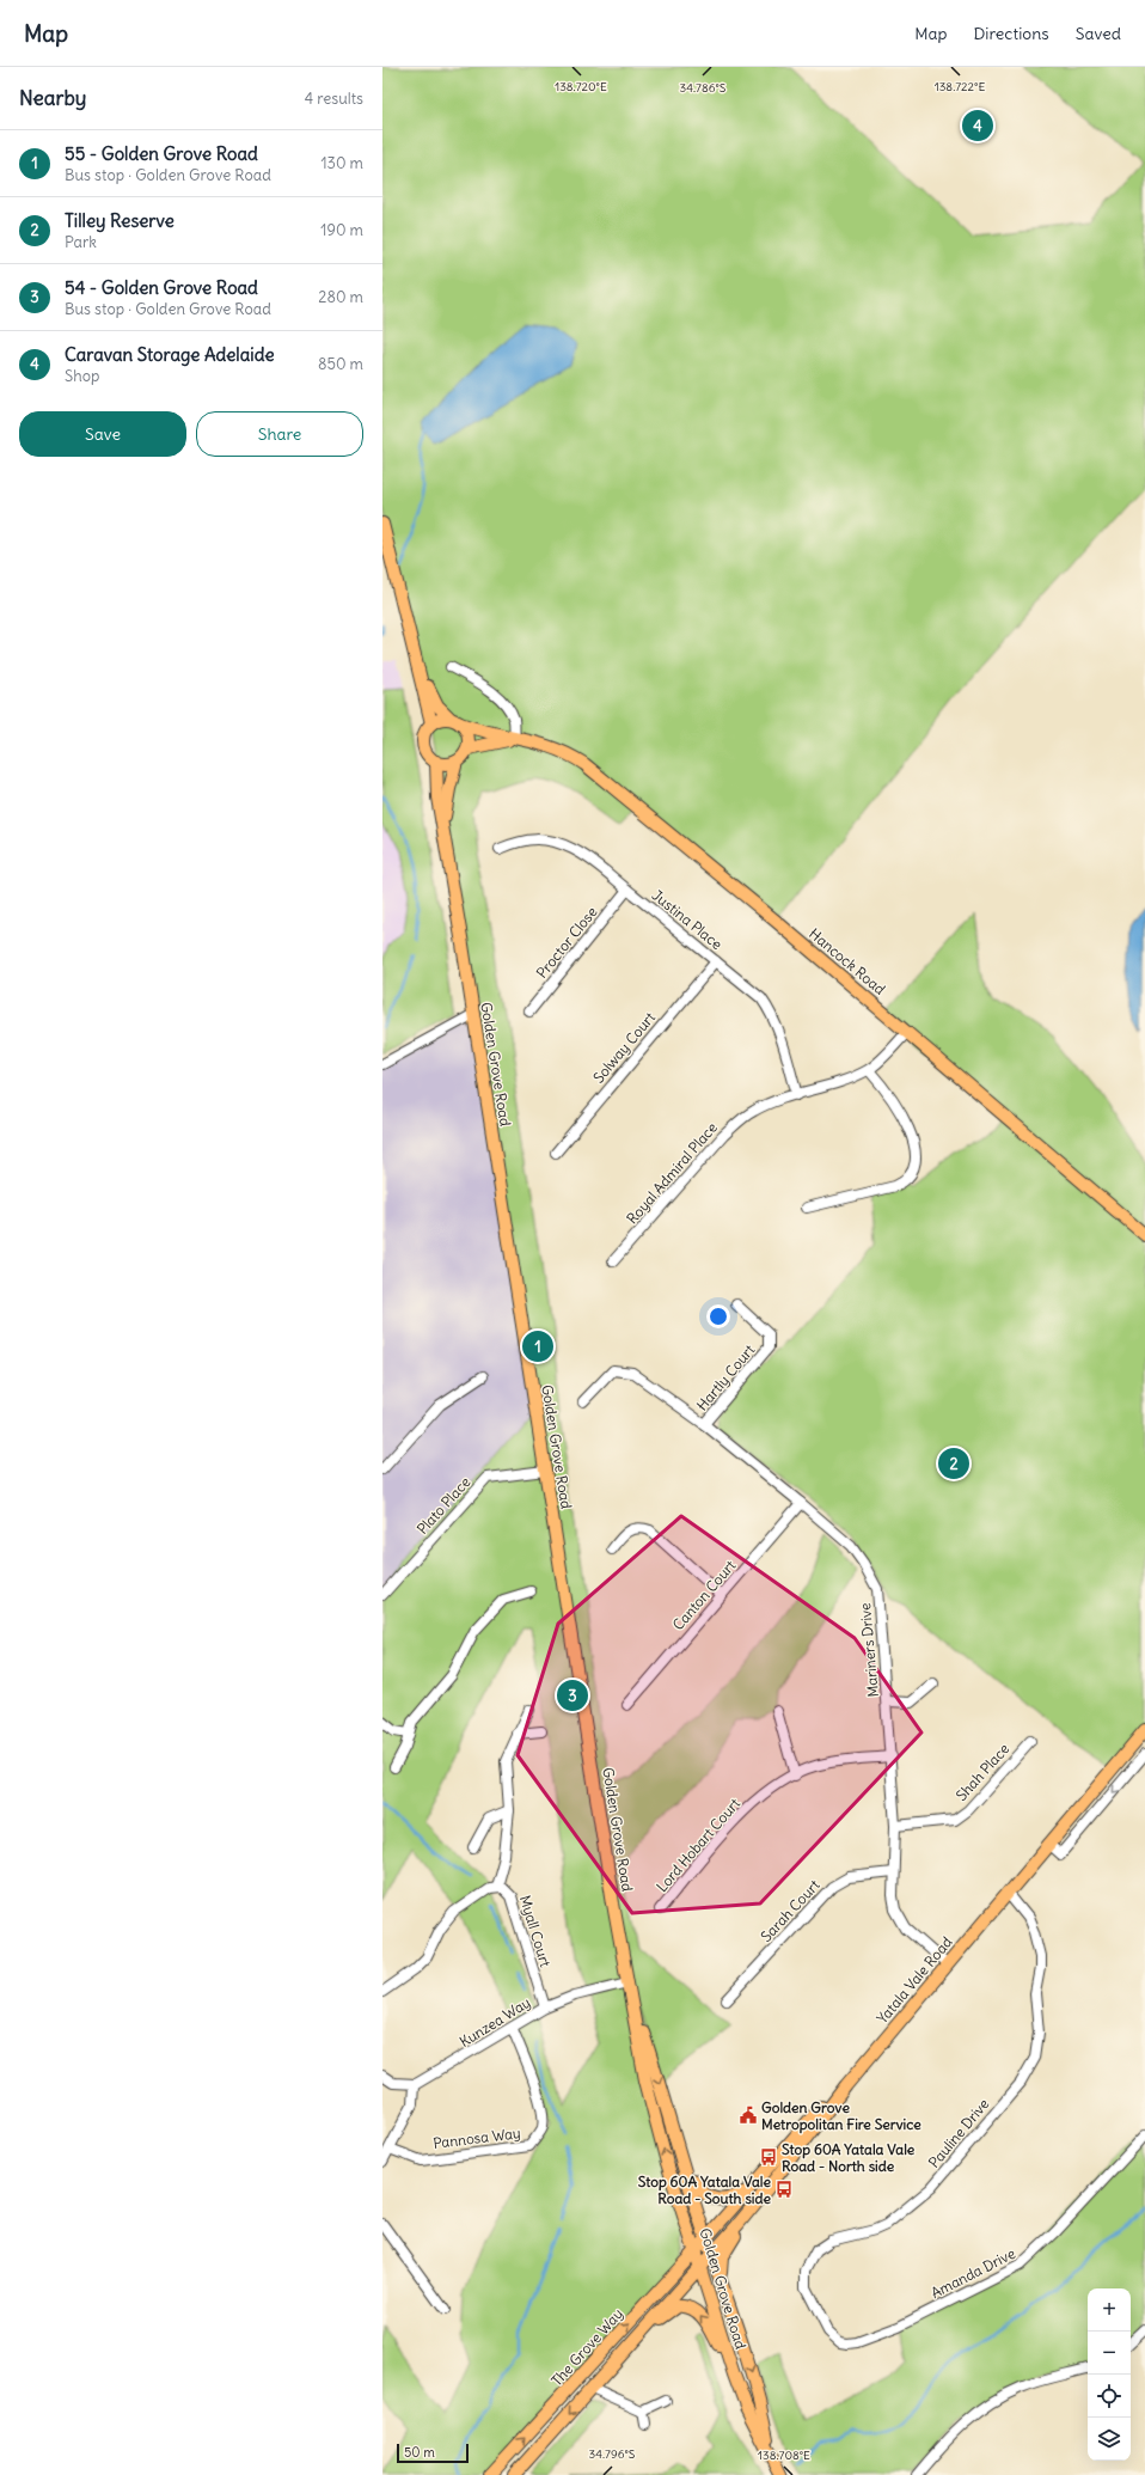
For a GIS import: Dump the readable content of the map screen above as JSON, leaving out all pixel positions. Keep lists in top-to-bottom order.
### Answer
{
  "streets": {
    "main road": [
      "Hancock Road",
      "Golden Grove Road",
      "Yatala Vale Road",
      "The Grove Way"
    ],
    "street": [
      "Justina Place",
      "Proctor Close",
      "Solway Court",
      "Royal Admiral Place",
      "Hartly Court",
      "Plato Place",
      "Canton Court",
      "Mariners Drive",
      "Shah Place",
      "Lord Hobart Court",
      "Sarah Court",
      "Myall Court",
      "Kunzea Way",
      "Pauline Drive",
      "Pannosa Way",
      "Amanda Drive"
    ]
  },
  "crossings": [
    ["Justina Place", "Proctor Close"],
    ["Justina Place", "Solway Court"],
    ["Justina Place", "Royal Admiral Place"],
    ["Hancock Road", "Golden Grove Road"],
    ["Hancock Road", "Royal Admiral Place"],
    ["Golden Grove Road", "Plato Place"],
    ["Golden Grove Road", "Yatala Vale Road"],
    ["Golden Grove Road", "Kunzea Way"],
    ["Golden Grove Road", "The Grove Way"],
    ["Hartly Court", "Mariners Drive"],
    ["Canton Court", "Mariners Drive"],
    ["Mariners Drive", "Shah Place"],
    ["Mariners Drive", "Lord Hobart Court"],
    ["Mariners Drive", "Sarah Court"],
    ["Mariners Drive", "Yatala Vale Road"],
    ["Myall Court", "Kunzea Way"],
    ["Yatala Vale Road", "Pauline Drive"],
    ["Kunzea Way", "Pannosa Way"],
    ["Pauline Drive", "Amanda Drive"]
  ],
  "places": {
    "public building": ["Golden Grove Metropolitan Fire Service"],
    "bus stop": ["Stop 60A Yatala Vale Road - North side", "Stop 60A Yatala Vale Road - South side"]
  },
  "scale_bar": "50 m",
  "page": {
    "header": "Map",
    "nav": ["Map", "Directions", "Saved"],
    "heading": ["Nearby", "4 results"],
    "pins": [
      "4",
      "1",
      "2",
      "3"
    ],
    "list": [
      {
        "mark": "1",
        "name": "55 - Golden Grove Road",
        "note": "Bus stop · Golden Grove Road",
        "value": "130 m"
      },
      {
        "mark": "2",
        "name": "Tilley Reserve",
        "note": "Park",
        "value": "190 m"
      },
      {
        "mark": "3",
        "name": "54 - Golden Grove Road",
        "note": "Bus stop · Golden Grove Road",
        "value": "280 m"
      },
      {
        "mark": "4",
        "name": "Caravan Storage Adelaide",
        "note": "Shop",
        "value": "850 m"
      }
    ],
    "buttons": ["Save", "Share"],
    "map_buttons": ["+", "−"],
    "scale": "50 m"
  },
  "coordinates": [
    "138.720°E",
    "138.722°E",
    "34.786°S",
    "34.796°S",
    "138.708°E"
  ]
}
